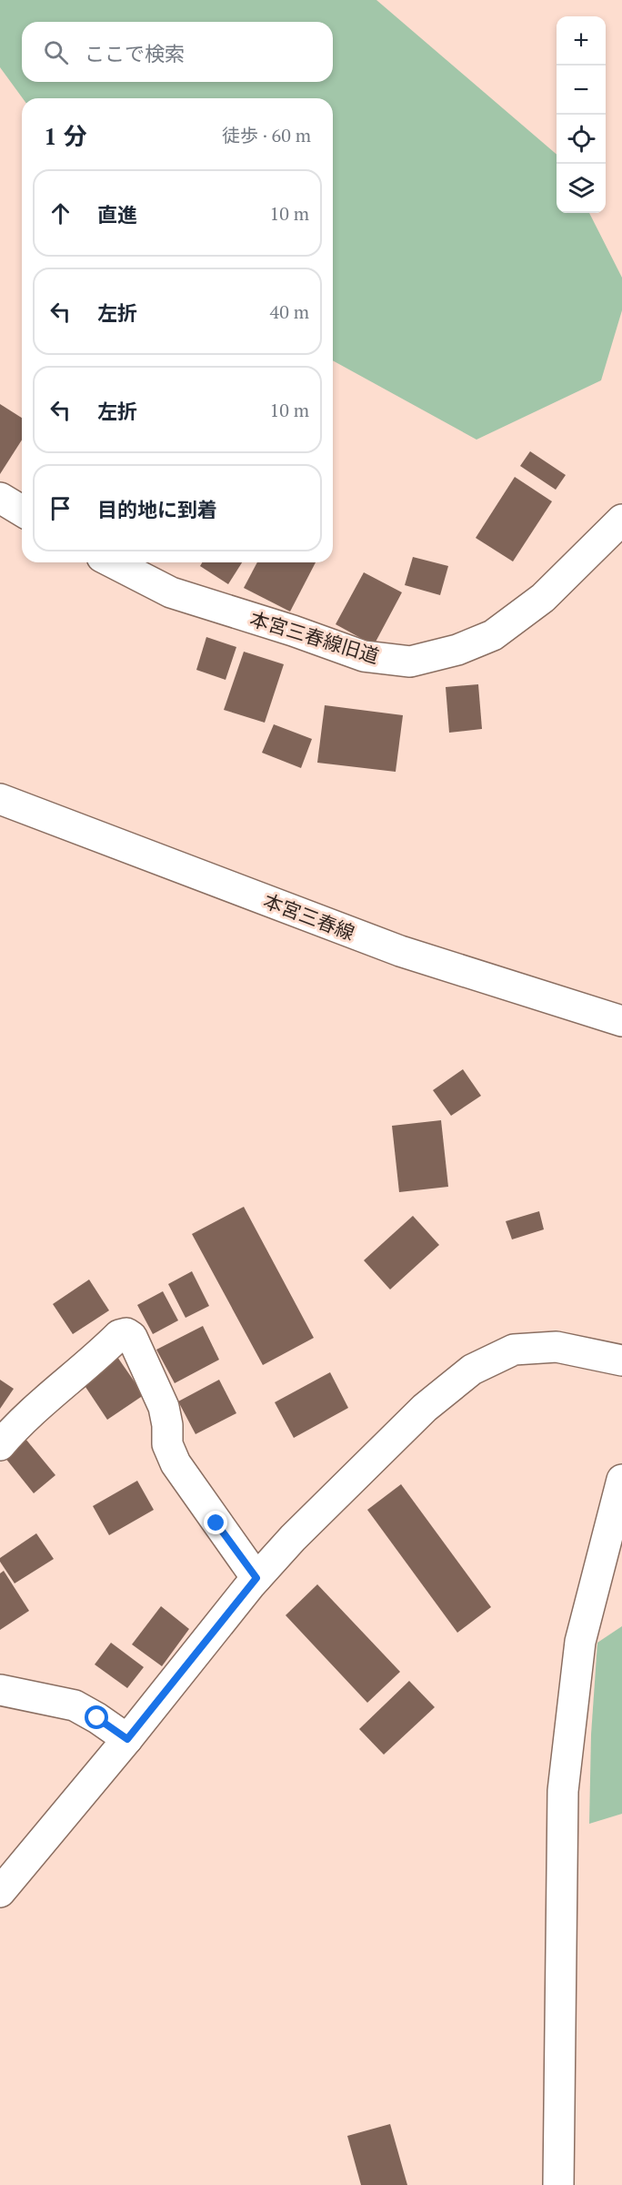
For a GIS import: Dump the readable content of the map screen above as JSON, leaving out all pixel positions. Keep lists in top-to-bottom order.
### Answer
{
  "streets": {
    "street": ["本宮三春線旧道", "本宮三春線"]
  },
  "page": {
    "map_buttons": ["+", "−"],
    "search": "ここで検索",
    "heading": ["1 分", "徒歩 · 60 m"],
    "list": [
      ["直進", "10 m"],
      ["左折", "40 m"],
      ["左折", "10 m"],
      "目的地に到着"
    ]
  }
}
